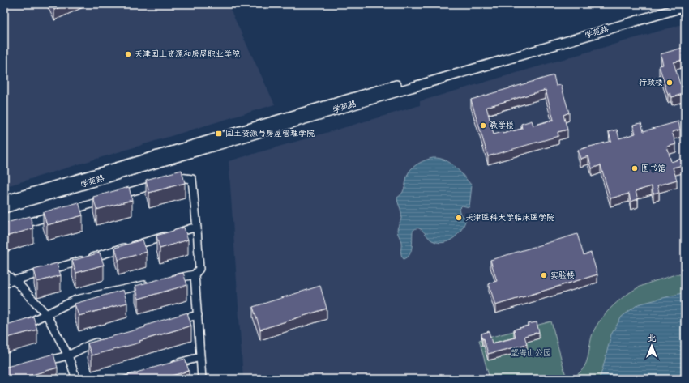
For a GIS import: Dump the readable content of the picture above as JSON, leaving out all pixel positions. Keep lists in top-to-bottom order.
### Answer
{
  "streets": {
    "street": ["学苑路"]
  },
  "parks": ["望海山公园"],
  "places": {
    "other": [
      "天津国土资源和房屋职业学院",
      "行政楼",
      "教学楼",
      "图书馆",
      "天津医科大学临床医学院",
      "实验楼"
    ],
    "transit": ["国土资源与房屋管理学院"]
  },
  "north": "top"
}
